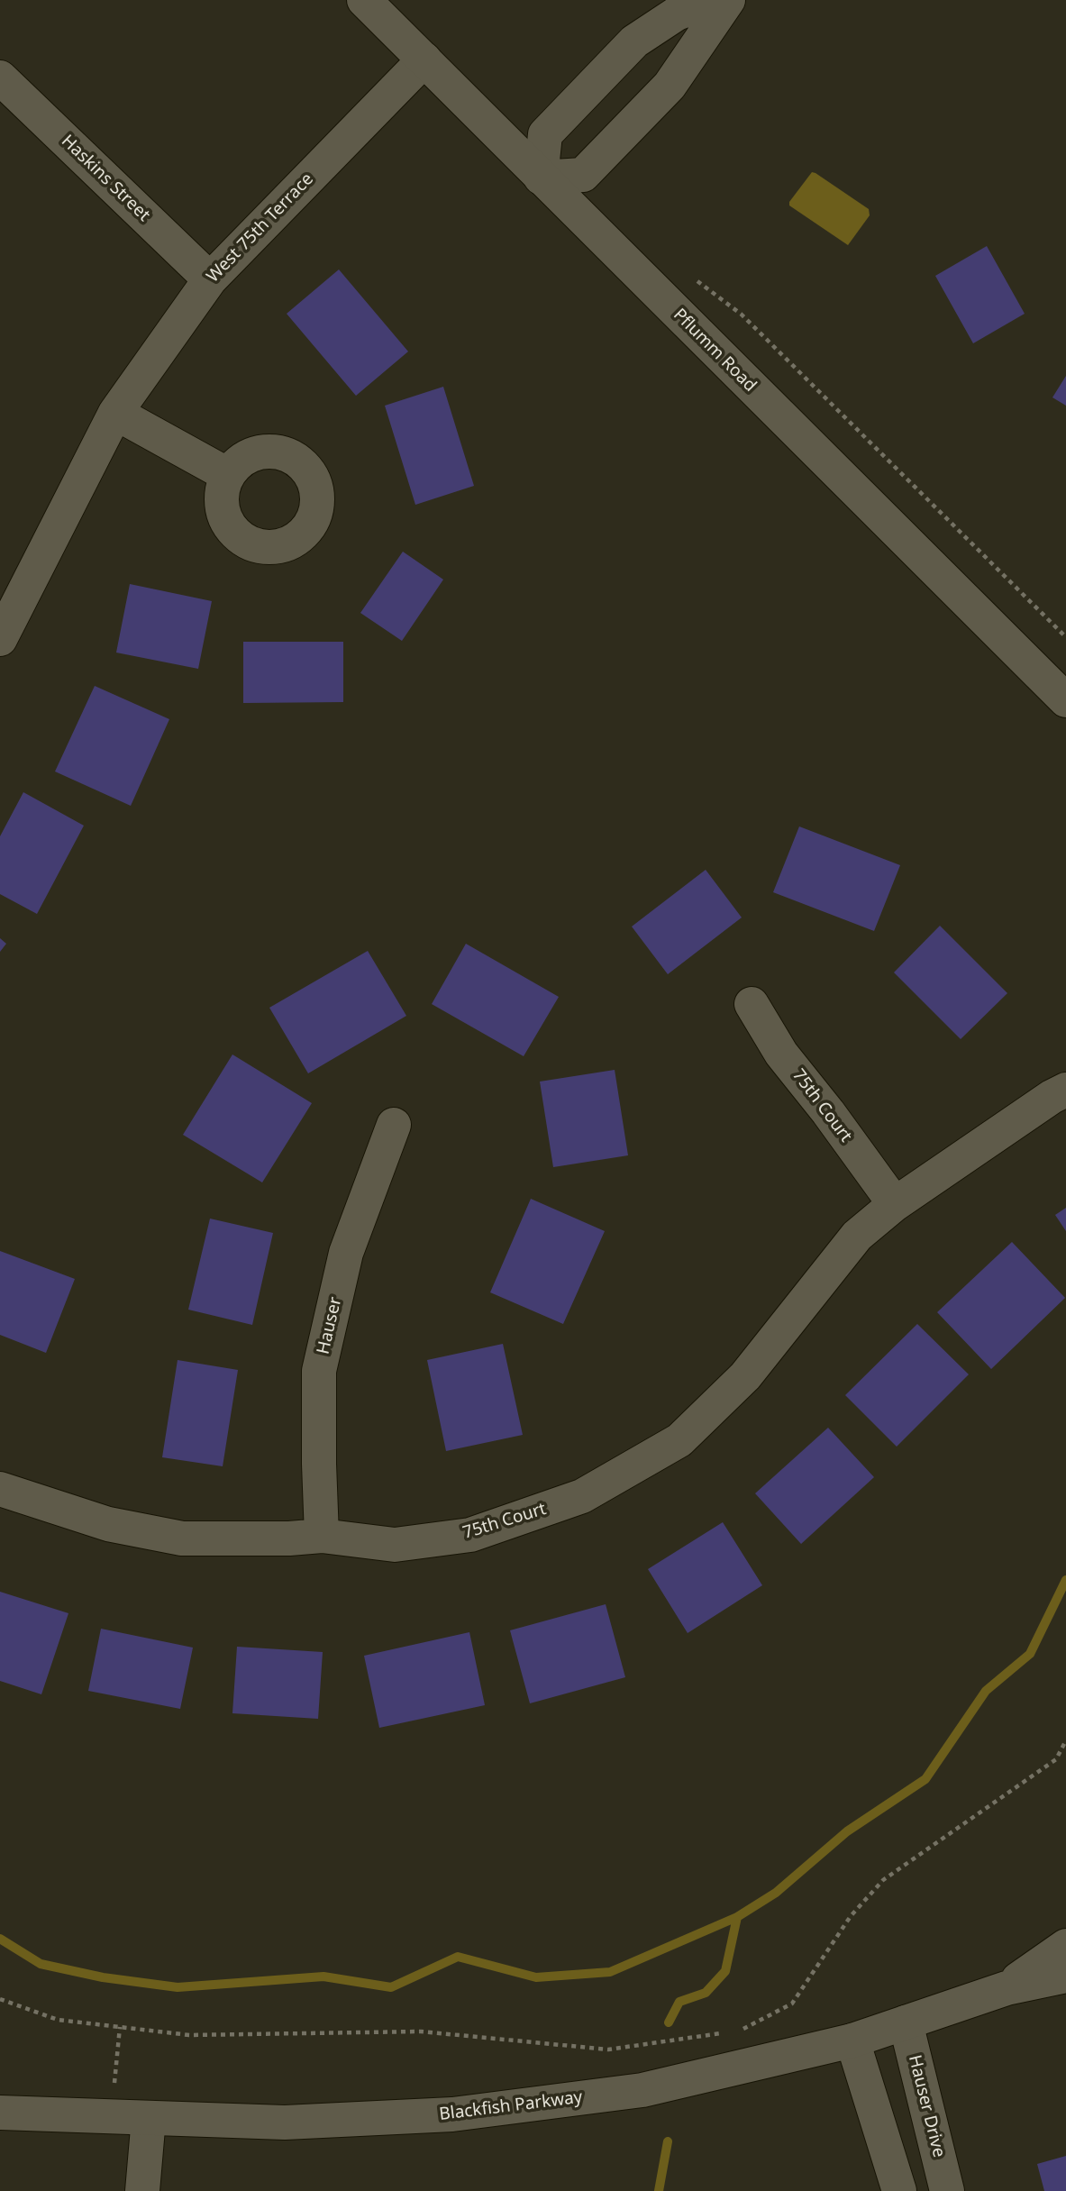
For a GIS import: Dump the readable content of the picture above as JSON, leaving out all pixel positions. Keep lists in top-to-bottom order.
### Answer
{
  "streets": {
    "street": [
      "Haskins Street",
      "West 75th Terrace",
      "Pflumm Road",
      "75th Court",
      "Hauser",
      "Blackfish Parkway",
      "Hauser Drive"
    ]
  },
  "crossings": [
    ["Haskins Street", "West 75th Terrace"],
    ["West 75th Terrace", "Pflumm Road"],
    ["75th Court", "Hauser"],
    ["Blackfish Parkway", "Hauser Drive"]
  ]
}
